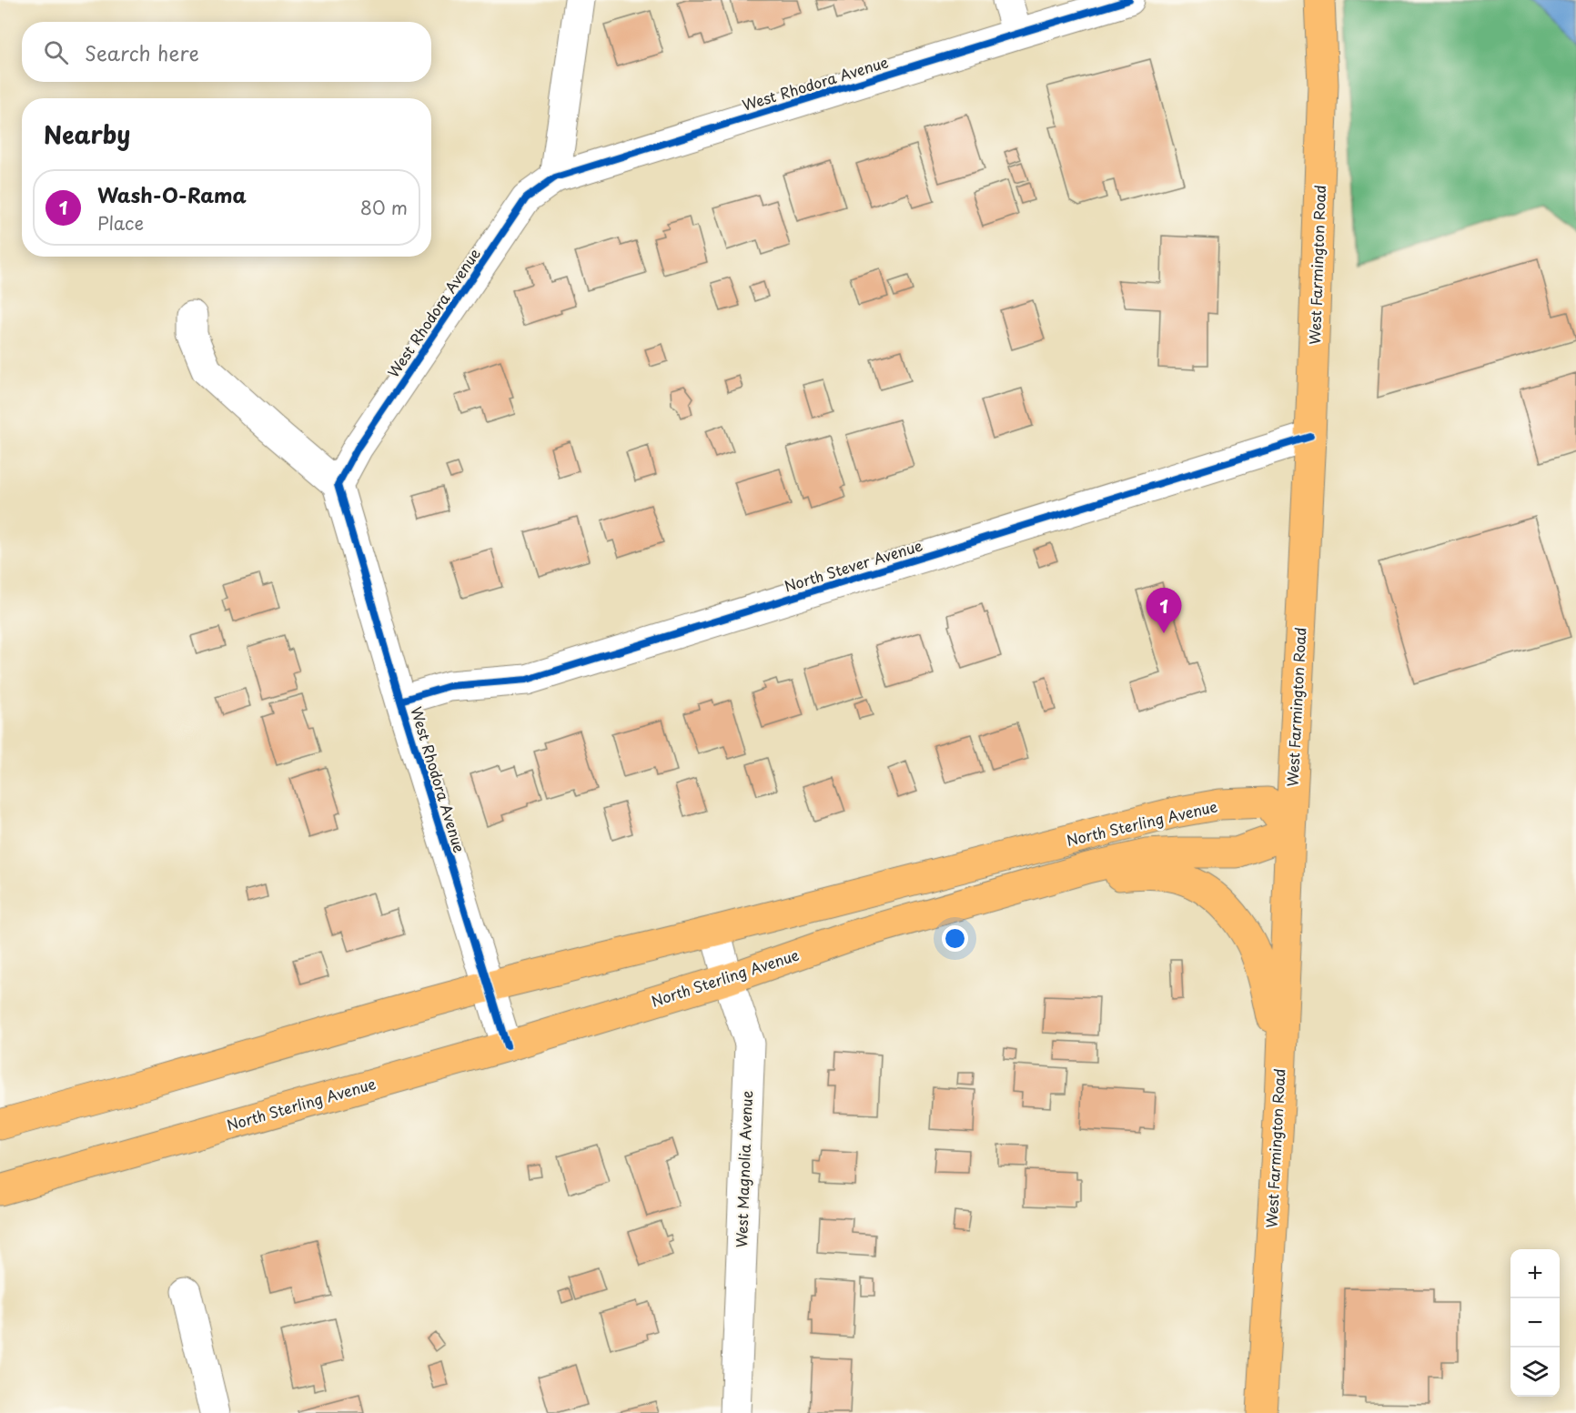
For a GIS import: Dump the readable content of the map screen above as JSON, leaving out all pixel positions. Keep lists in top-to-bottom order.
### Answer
{
  "streets": {
    "main road": ["West Farmington Road", "North Sterling Avenue"],
    "street": ["West Rhodora Avenue", "North Stever Avenue", "West Magnolia Avenue"]
  },
  "crossings": [
    ["West Rhodora Avenue", "North Stever Avenue"],
    ["West Rhodora Avenue", "North Sterling Avenue"],
    ["West Farmington Road", "North Stever Avenue"],
    ["West Farmington Road", "North Sterling Avenue"],
    ["North Sterling Avenue", "West Magnolia Avenue"]
  ],
  "page": {
    "search": "Search here",
    "heading": "Nearby",
    "list": [
      {
        "mark": "1",
        "name": "Wash-O-Rama",
        "note": "Place",
        "value": "80 m"
      }
    ],
    "pins": "1",
    "map_buttons": ["+", "−"]
  }
}
